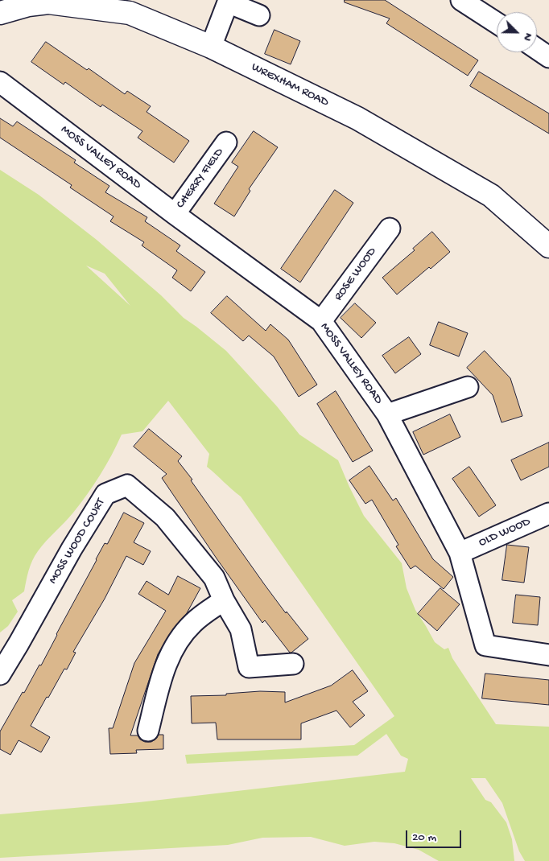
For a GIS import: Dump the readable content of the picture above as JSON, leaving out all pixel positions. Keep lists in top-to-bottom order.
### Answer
{
  "streets": {
    "main road": ["WREXHAM ROAD"],
    "street": [
      "MOSS VALLEY ROAD",
      "CHERRY FIELD",
      "ROSE WOOD",
      "OLD WOOD",
      "MOSS WOOD COURT"
    ]
  },
  "crossings": [
    ["MOSS VALLEY ROAD", "CHERRY FIELD"],
    ["MOSS VALLEY ROAD", "ROSE WOOD"],
    ["MOSS VALLEY ROAD", "OLD WOOD"]
  ],
  "scale_bar": "20 m",
  "north": "bottom right"
}
